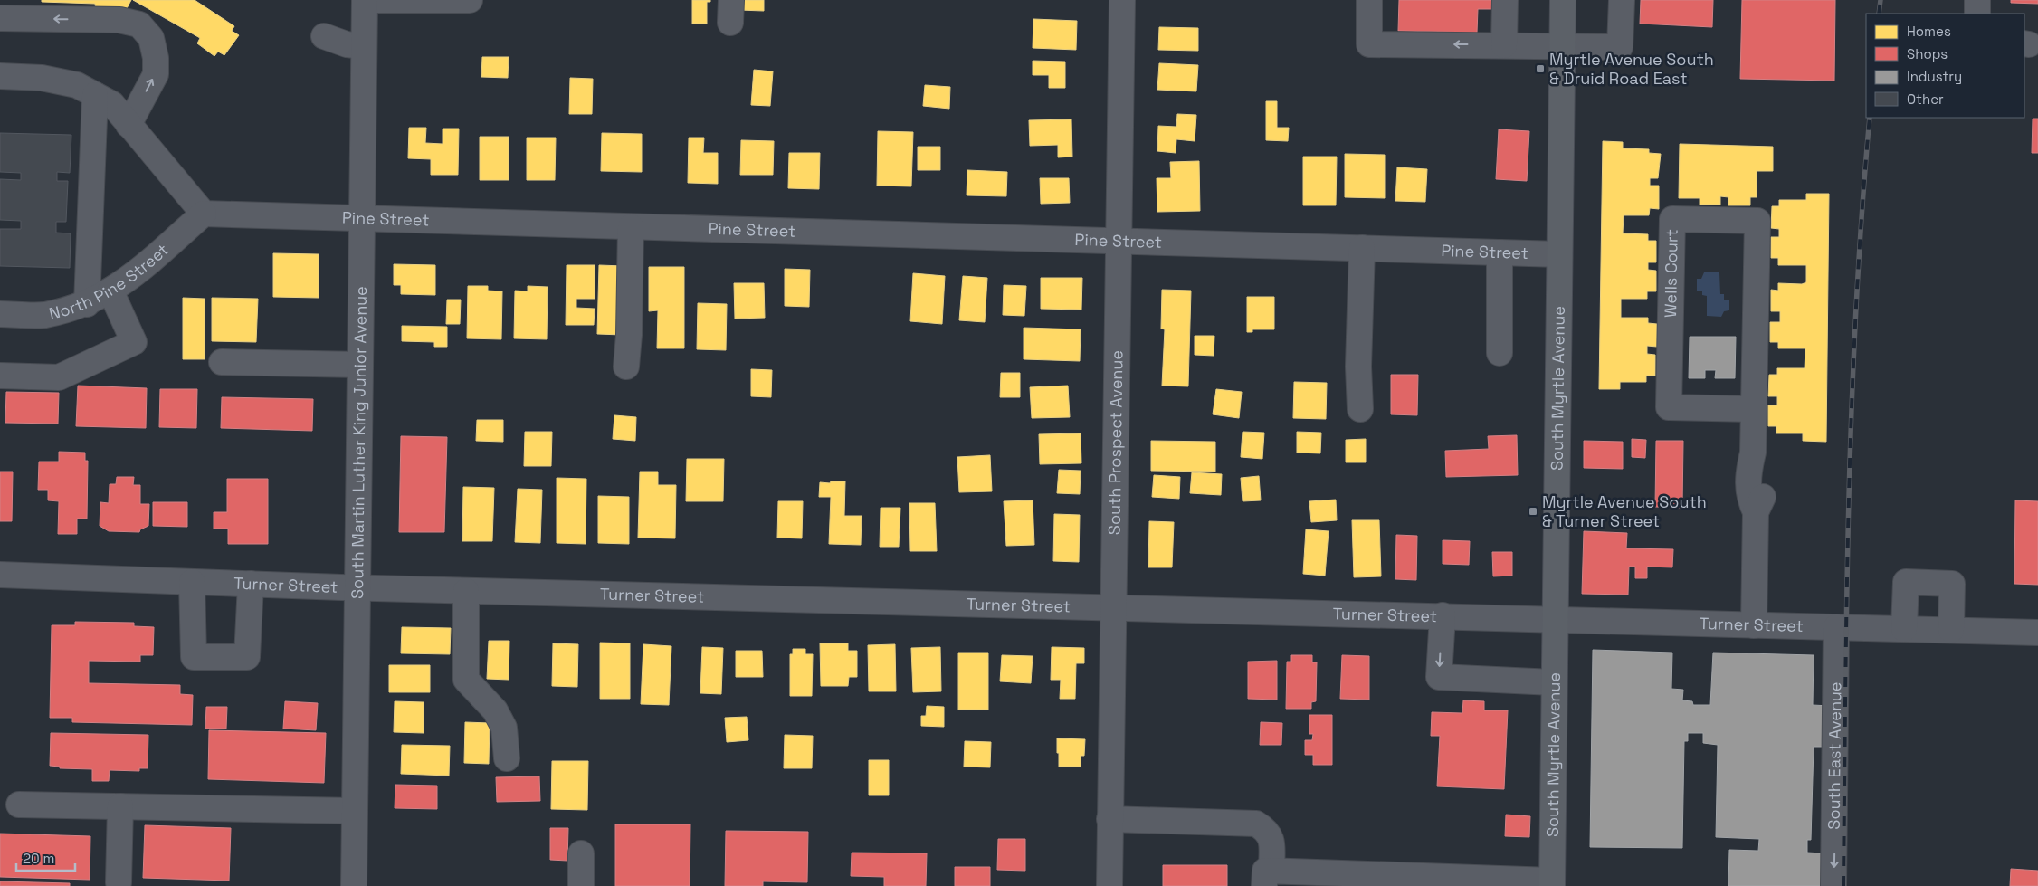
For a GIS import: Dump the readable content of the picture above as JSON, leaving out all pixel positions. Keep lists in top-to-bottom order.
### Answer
{
  "streets": {
    "main road": ["South Myrtle Avenue"],
    "street": [
      "Pine Street",
      "Wells Court",
      "North Pine Street",
      "South Martin Luther King Junior Avenue",
      "South Prospect Avenue",
      "Turner Street",
      "South East Avenue"
    ]
  },
  "crossings": [
    ["Pine Street", "North Pine Street"],
    ["Pine Street", "South Myrtle Avenue"],
    ["Pine Street", "South Martin Luther King Junior Avenue"],
    ["Pine Street", "South Prospect Avenue"],
    ["Wells Court", "Turner Street"],
    ["South Myrtle Avenue", "Turner Street"],
    ["South Martin Luther King Junior Avenue", "Turner Street"],
    ["South Prospect Avenue", "Turner Street"],
    ["Turner Street", "South East Avenue"]
  ],
  "one_way": ["South East Avenue"],
  "places": {
    "transit": ["Myrtle Avenue South & Druid Road East", "Myrtle Avenue South & Turner Street"]
  },
  "legend": [
    "Homes",
    "Shops",
    "Industry",
    "Other"
  ],
  "scale_bar": "20 m"
}
